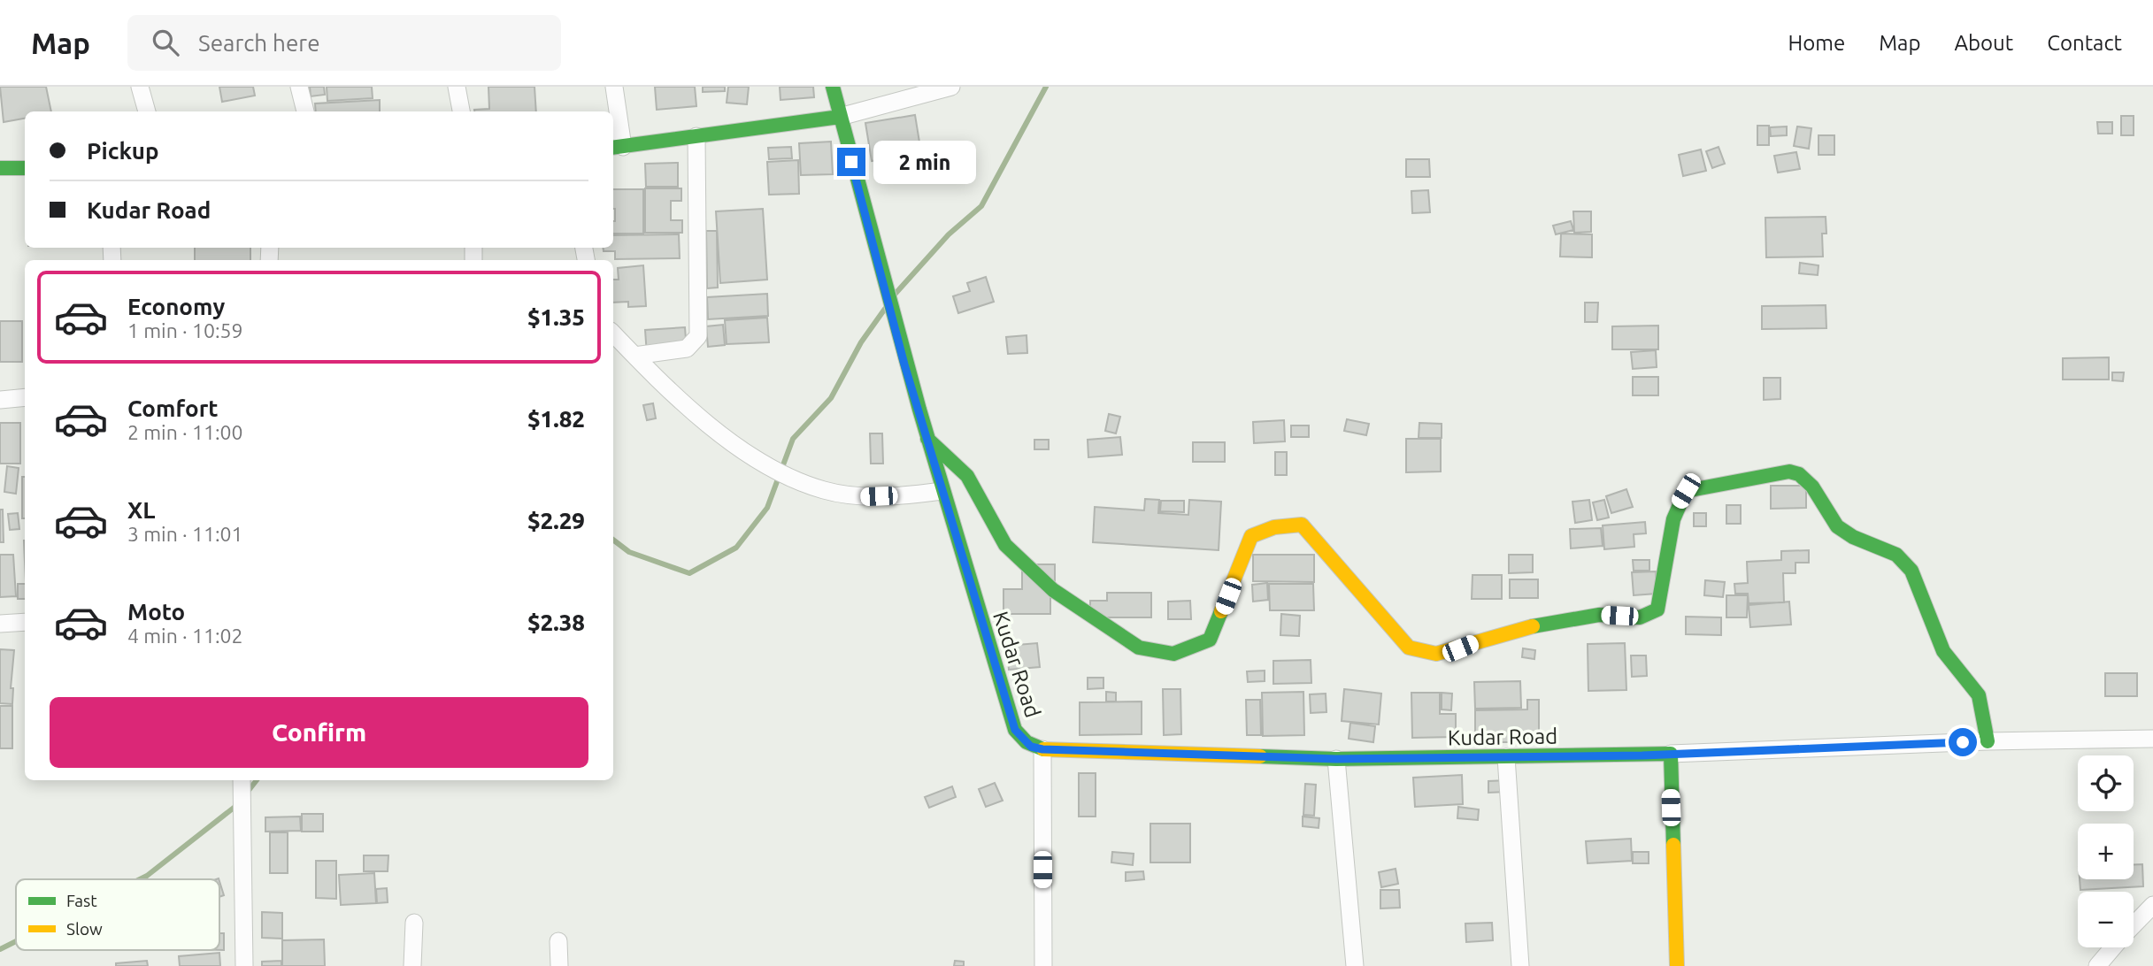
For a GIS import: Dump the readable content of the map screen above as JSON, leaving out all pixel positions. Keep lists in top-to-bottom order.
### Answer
{
  "streets": {
    "street": ["Kudar Road"]
  },
  "legend": ["Fast", "Slow"],
  "page": {
    "header": "Map",
    "search": "Search here",
    "nav": [
      "Home",
      "Map",
      "About",
      "Contact"
    ],
    "banner": ["Pickup", "Kudar Road"],
    "bubble": "2 min",
    "list": [
      {
        "name": "Economy",
        "note": "1 min · 10:59",
        "value": "$1.35"
      },
      {
        "name": "Comfort",
        "note": "2 min · 11:00",
        "value": "$1.82"
      },
      {
        "name": "XL",
        "note": "3 min · 11:01",
        "value": "$2.29"
      },
      {
        "name": "Moto",
        "note": "4 min · 11:02",
        "value": "$2.38"
      }
    ],
    "buttons": "Confirm",
    "map_buttons": ["+", "−"]
  }
}
